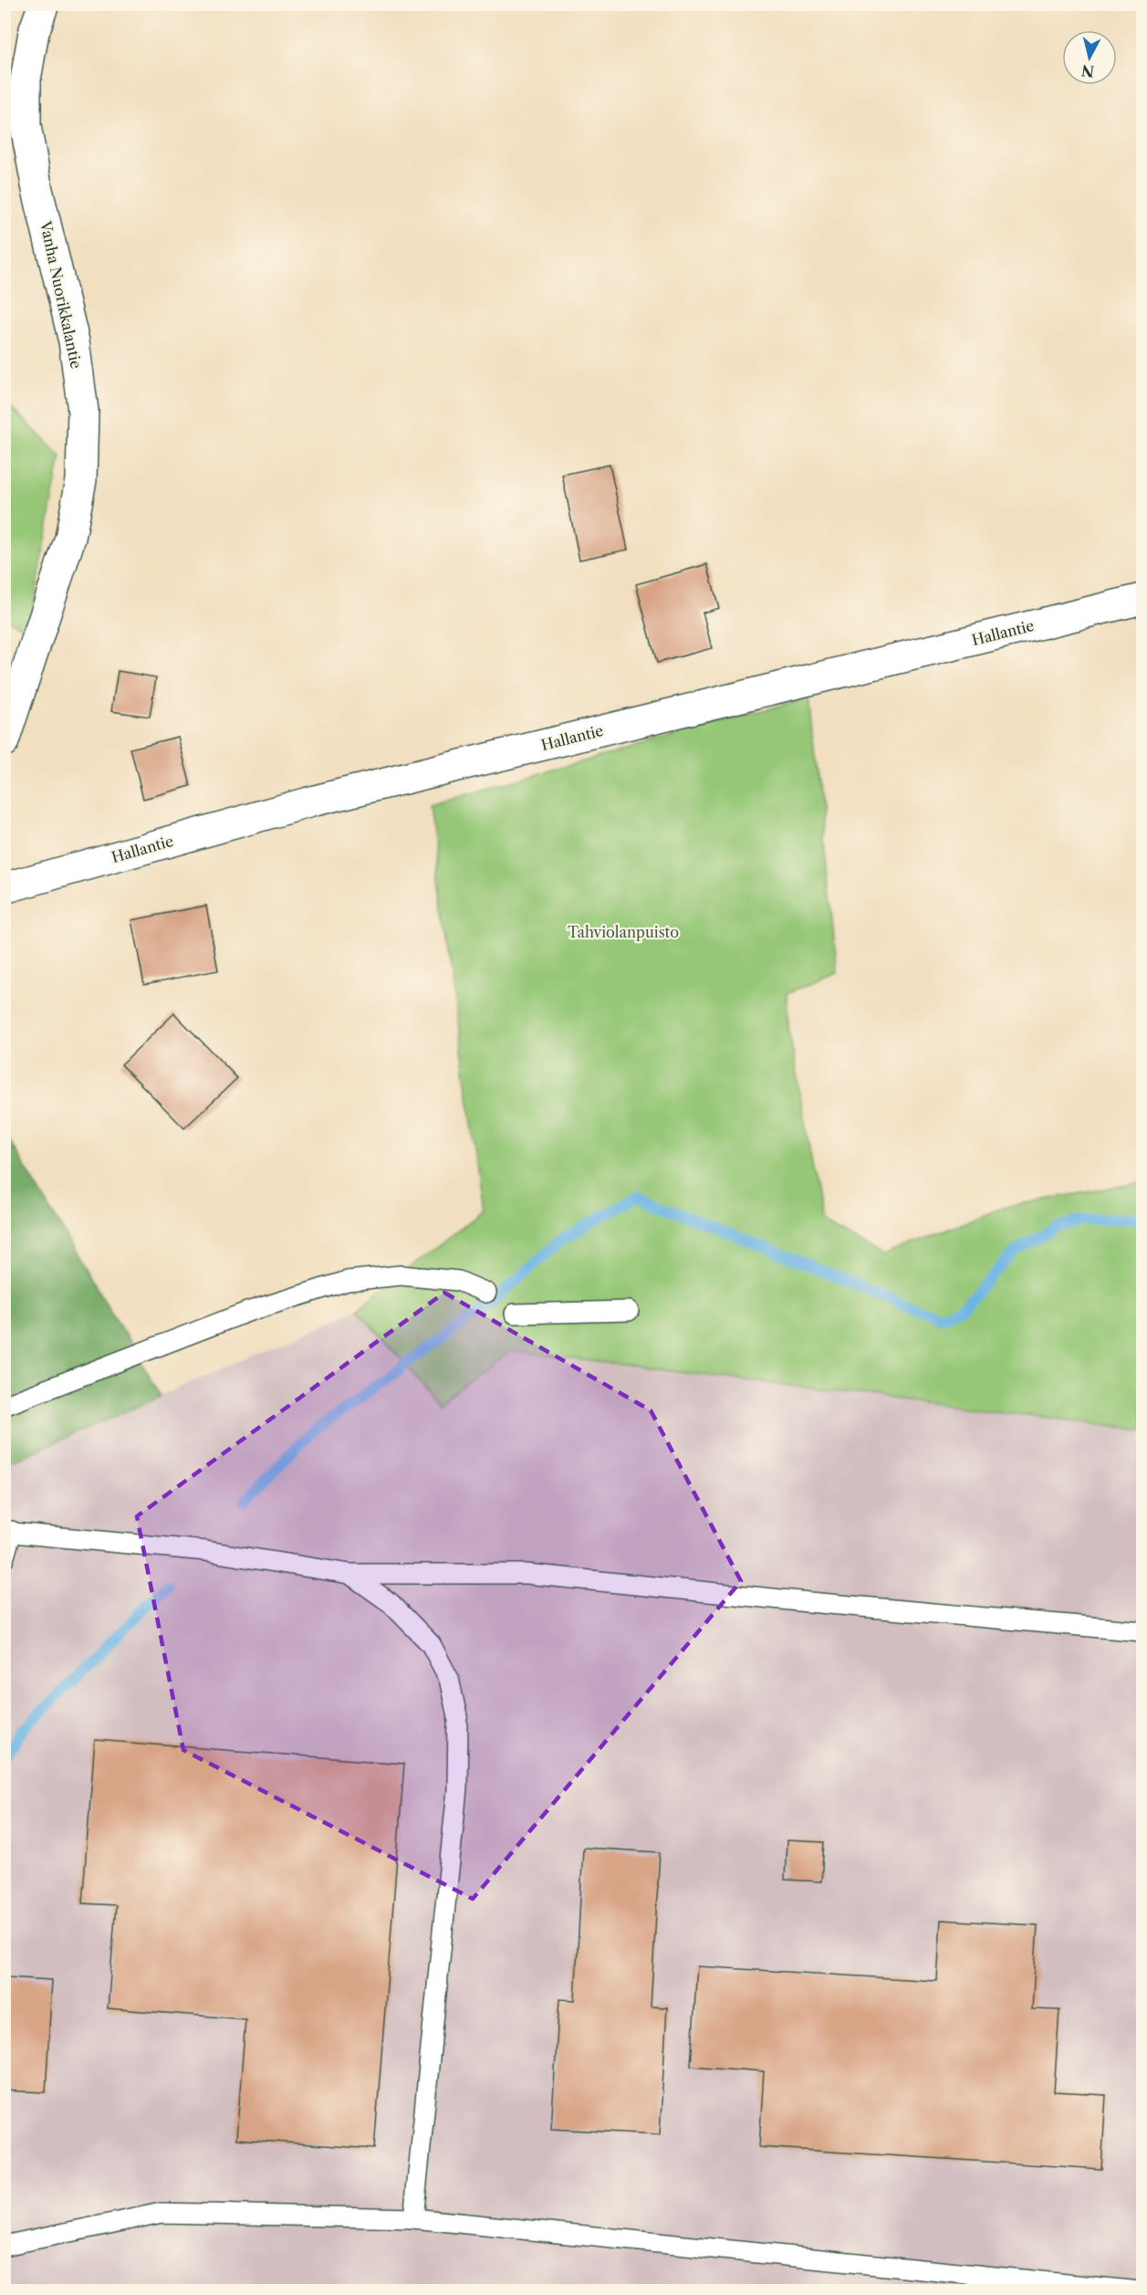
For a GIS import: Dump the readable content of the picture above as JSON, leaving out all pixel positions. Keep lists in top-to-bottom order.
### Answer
{
  "streets": {
    "street": ["Vanha Nuorikkalantie", "Hallantie"]
  },
  "parks": ["Tahviolanpuisto"],
  "north": "bottom"
}
